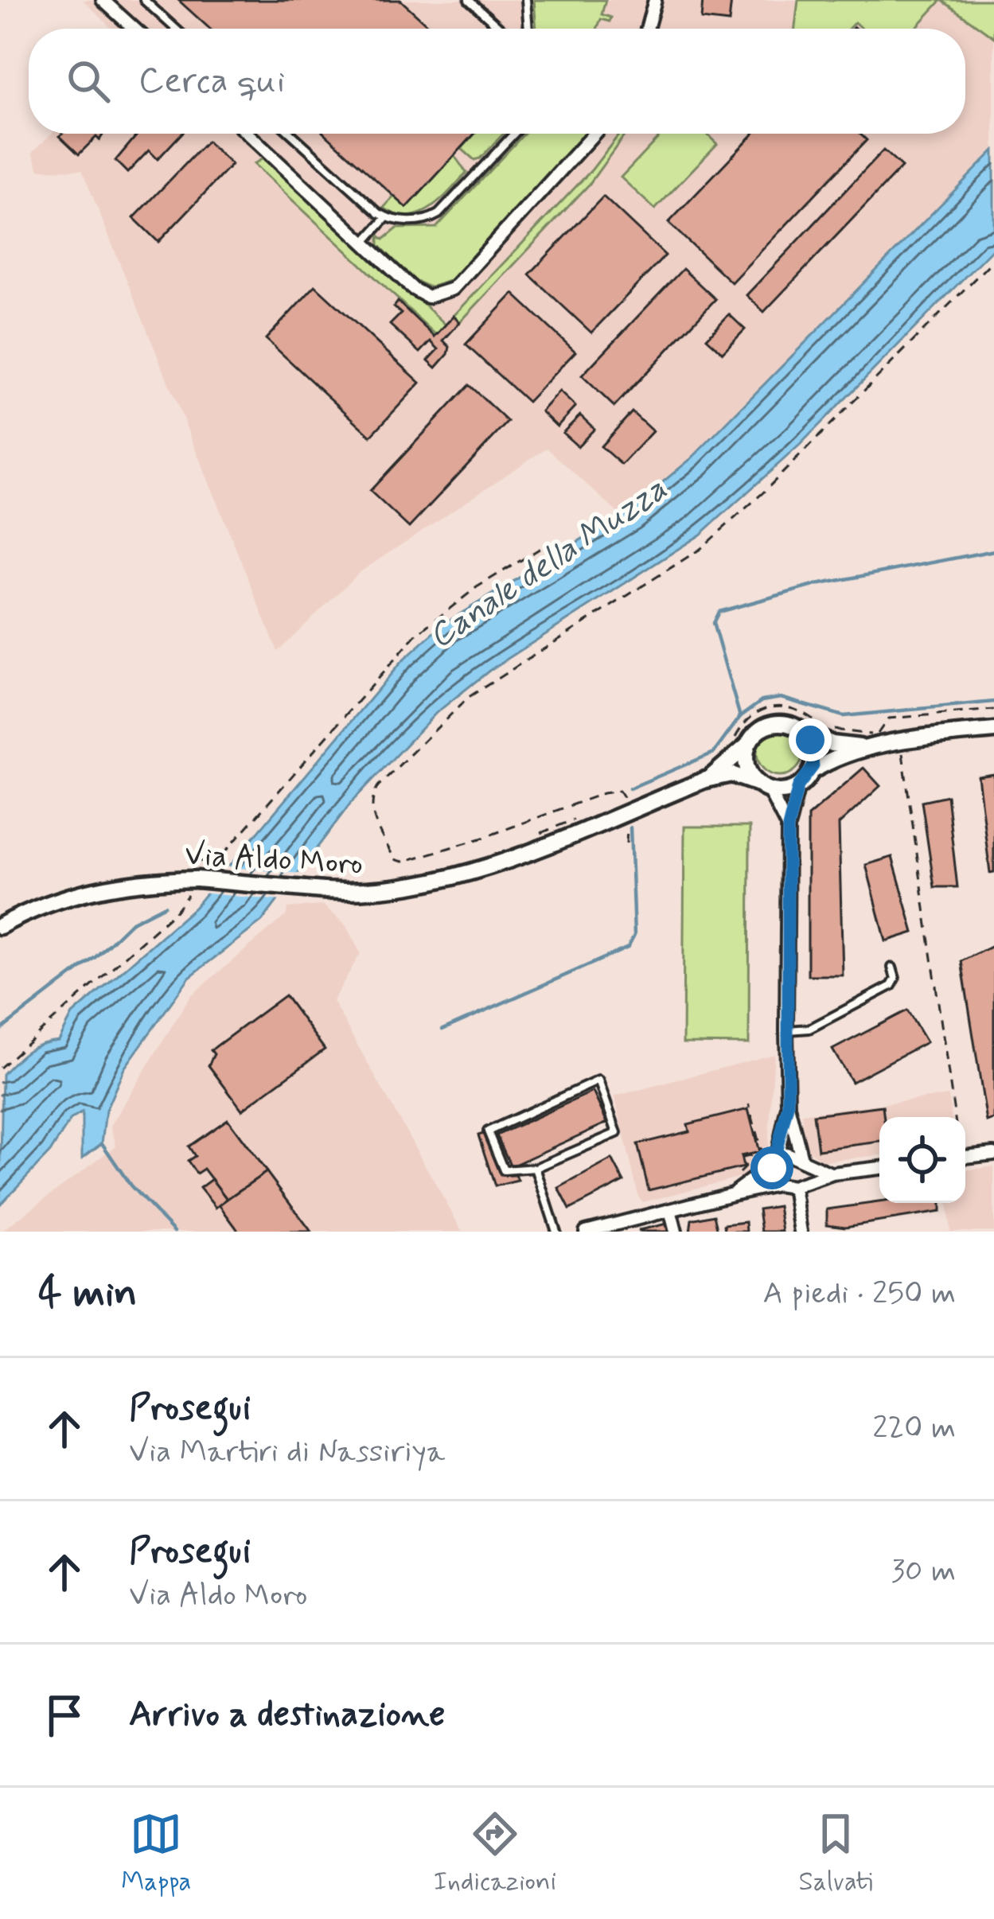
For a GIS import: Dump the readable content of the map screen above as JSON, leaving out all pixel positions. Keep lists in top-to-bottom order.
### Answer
{
  "streets": {
    "street": ["Via Aldo Moro"]
  },
  "water": ["Canale della Muzza"],
  "page": {
    "search": "Cerca qui",
    "heading": ["4 min", "A piedi · 250 m"],
    "list": [
      ["Prosegui", "Via Martiri di Nassiriya", "220 m"],
      ["Prosegui", "Via Aldo Moro", "30 m"],
      "Arrivo a destinazione"
    ],
    "nav": ["Mappa", "Indicazioni", "Salvati"]
  }
}
